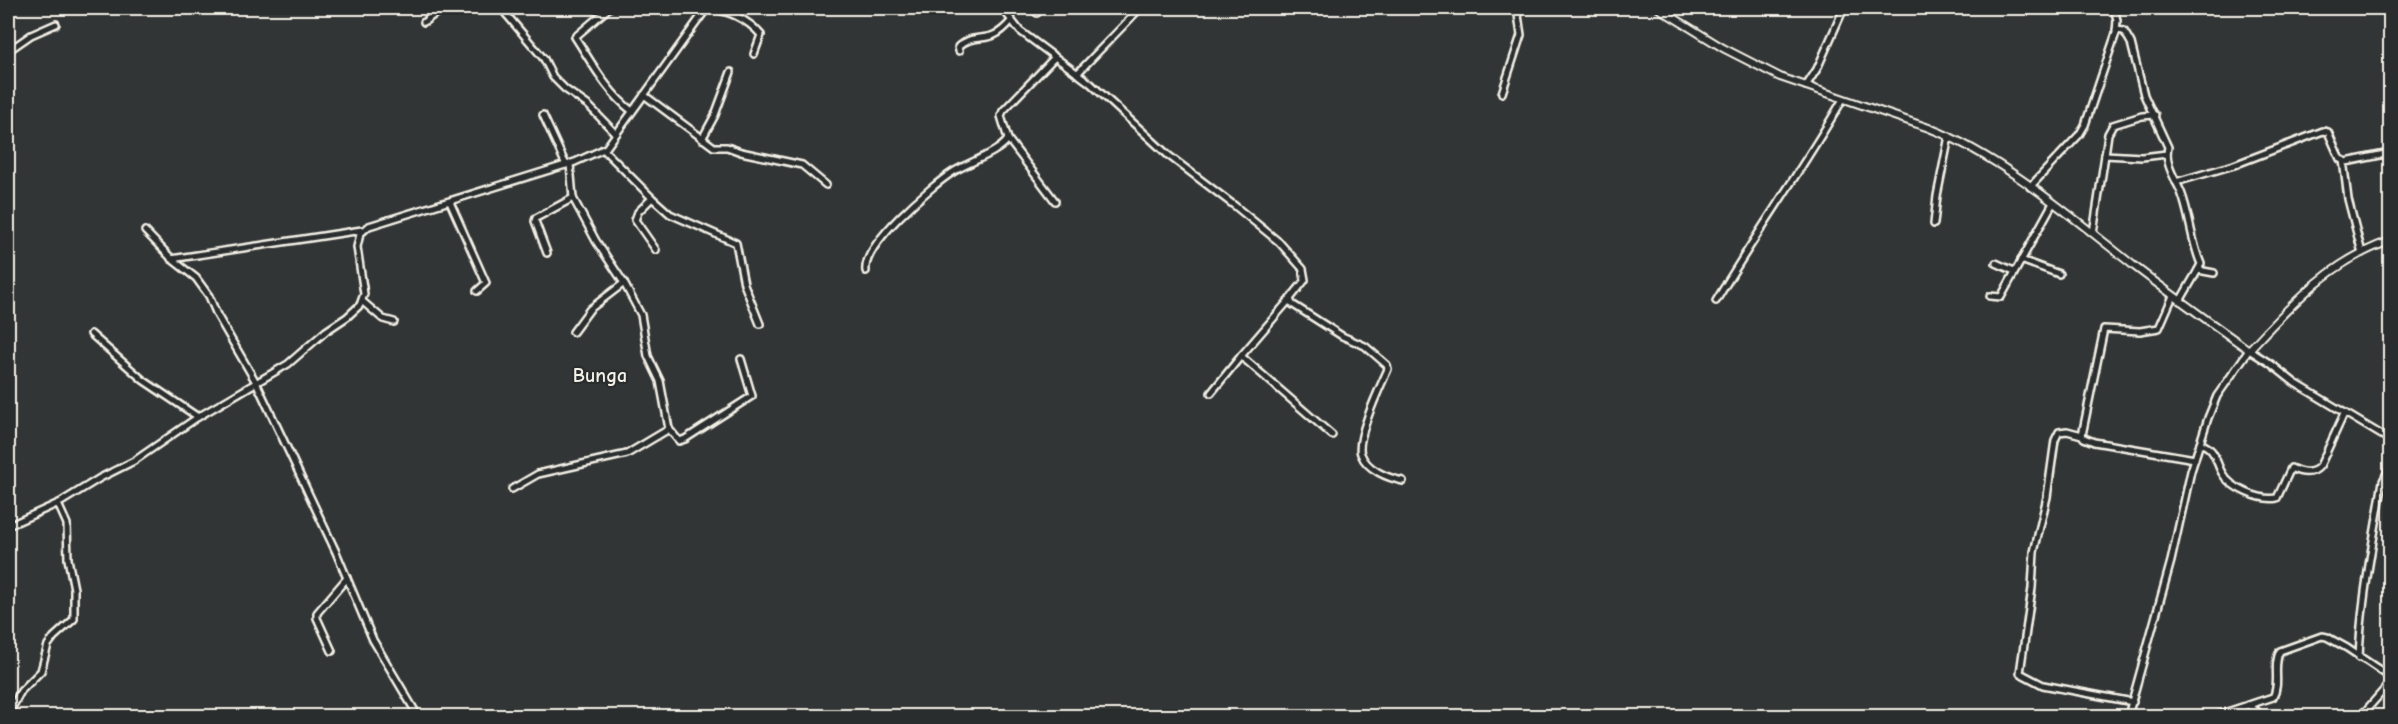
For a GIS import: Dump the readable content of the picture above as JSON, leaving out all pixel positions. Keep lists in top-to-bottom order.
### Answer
{
  "districts": ["Bunga"]
}
